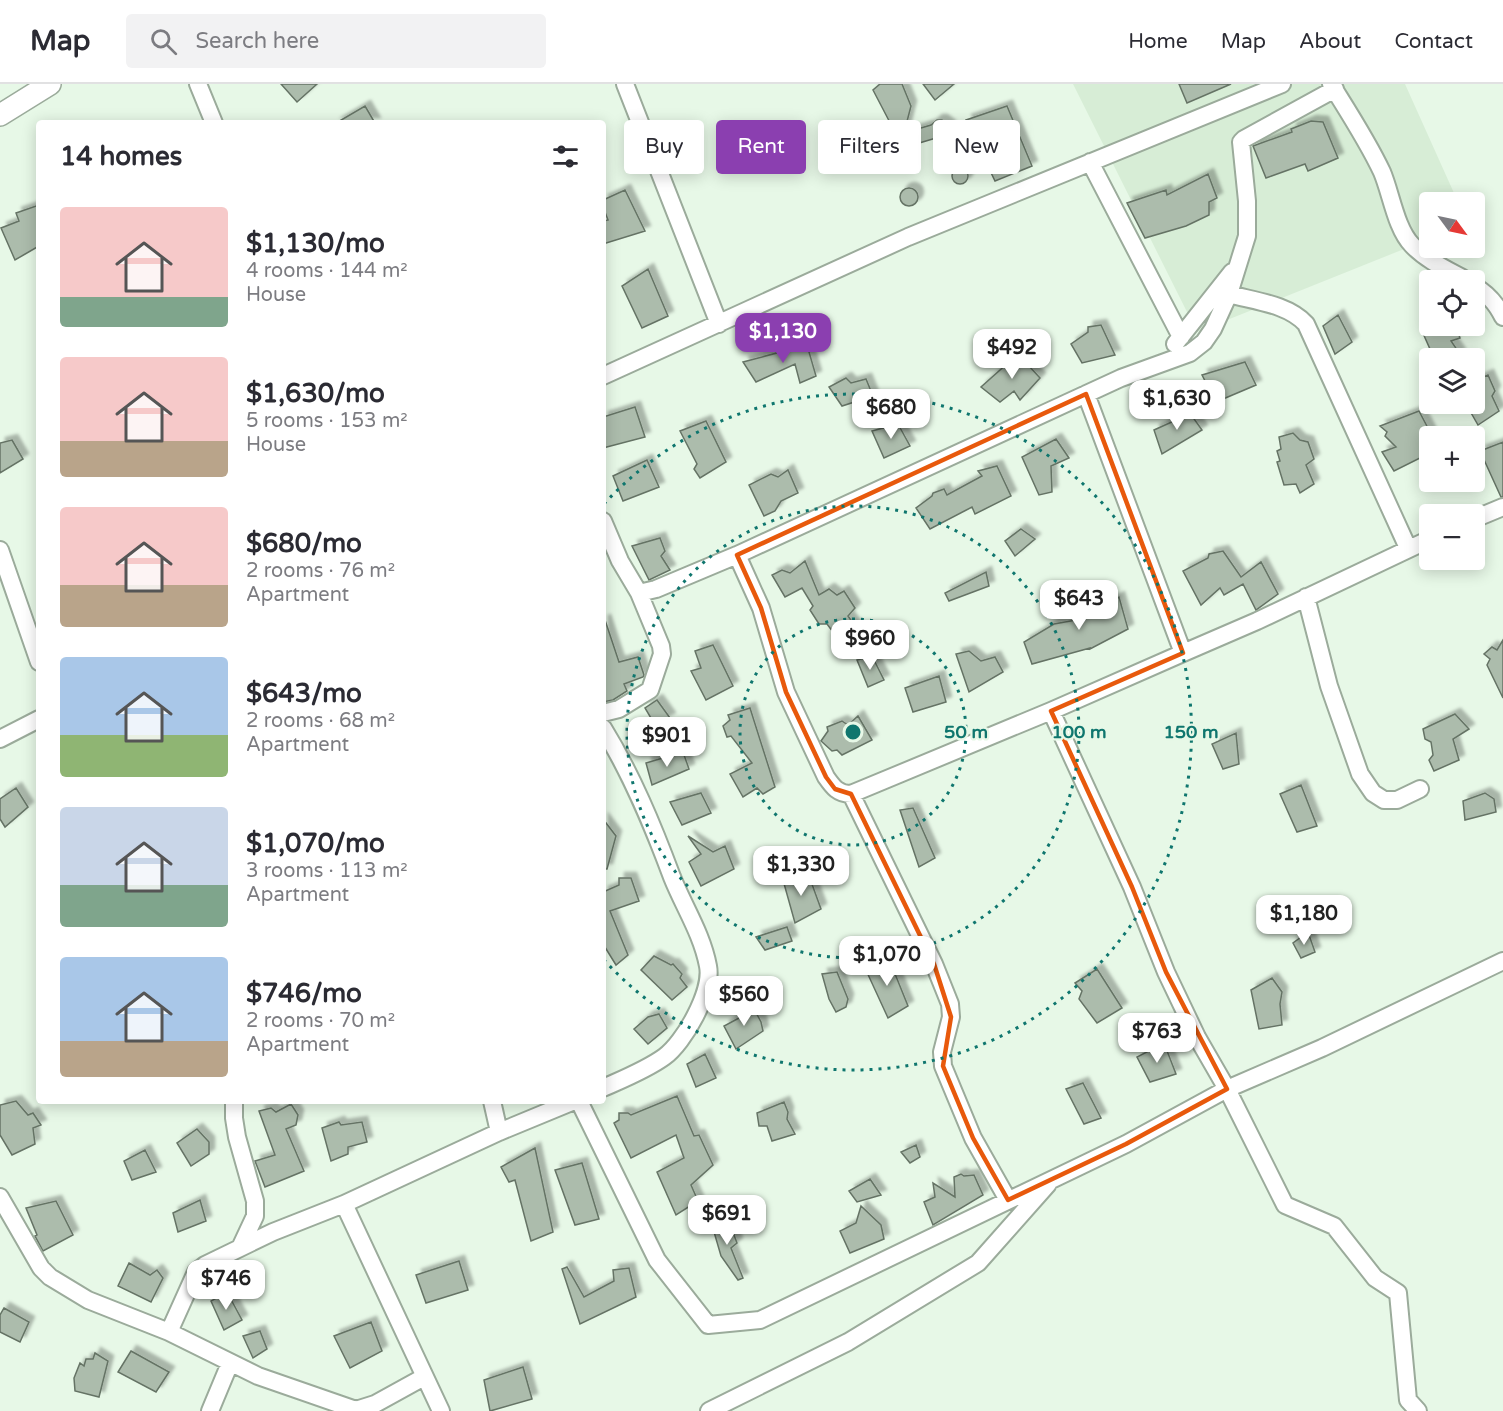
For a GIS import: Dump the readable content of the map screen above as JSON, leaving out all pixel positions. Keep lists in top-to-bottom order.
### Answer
{
  "north": "bottom right",
  "page": {
    "header": "Map",
    "search": "Search here",
    "nav": [
      "Home",
      "Map",
      "About",
      "Contact"
    ],
    "chip": [
      "Buy",
      "Rent",
      "Filters",
      "New"
    ],
    "heading": "14 homes",
    "map_buttons": ["+", "−"],
    "list": [
      {
        "name": "$1,130/mo",
        "note": "4 rooms · 144 m² · House"
      },
      {
        "name": "$1,630/mo",
        "note": "5 rooms · 153 m² · House"
      },
      {
        "name": "$680/mo",
        "note": "2 rooms · 76 m² · Apartment"
      },
      {
        "name": "$643/mo",
        "note": "2 rooms · 68 m² · Apartment"
      },
      {
        "name": "$1,070/mo",
        "note": "3 rooms · 113 m² · Apartment"
      },
      {
        "name": "$746/mo",
        "note": "2 rooms · 70 m² · Apartment"
      }
    ],
    "price": [
      "$1,130",
      "$492",
      "$1,630",
      "$680",
      "$643",
      "$960",
      "$901",
      "$1,330",
      "$1,180",
      "$1,070",
      "$560",
      "$763",
      "$691",
      "$746"
    ]
  },
  "rings": ["50 m", "100 m", "150 m"]
}
